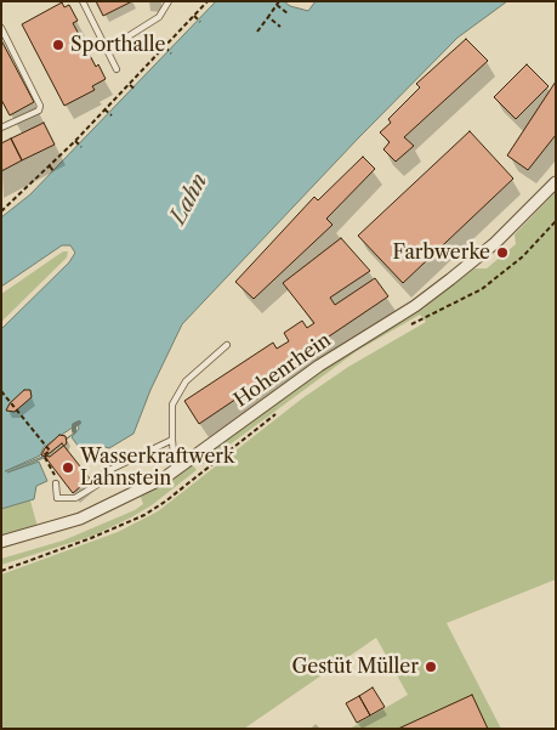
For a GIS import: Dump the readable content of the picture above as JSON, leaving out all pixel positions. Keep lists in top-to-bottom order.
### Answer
{
  "streets": {
    "street": ["Hohenrhein"]
  },
  "water": ["Lahn"],
  "places": [
    "Sporthalle",
    "Farbwerke",
    "Wasserkraftwerk Lahnstein",
    "Gestüt Müller"
  ]
}
